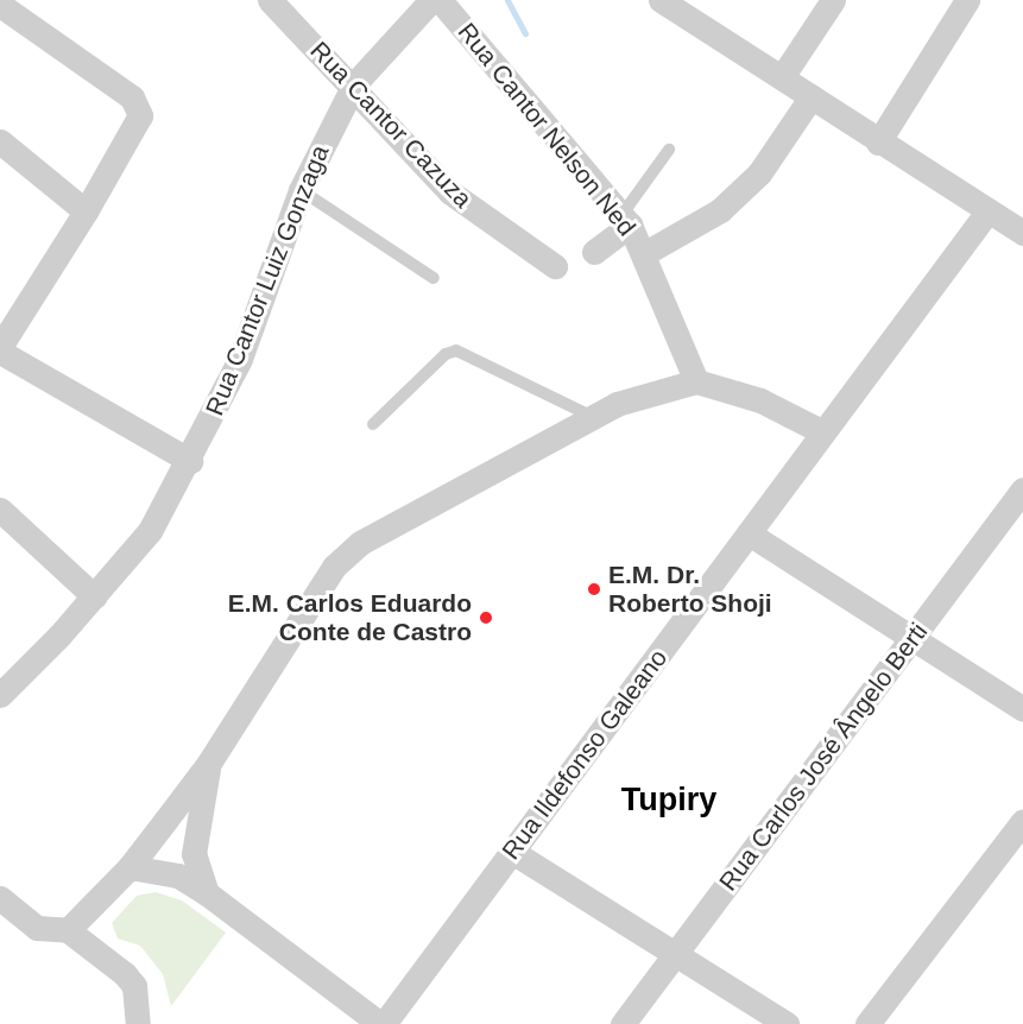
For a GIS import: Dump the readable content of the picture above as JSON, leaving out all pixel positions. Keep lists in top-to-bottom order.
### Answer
{
  "streets": {
    "street": [
      "Rua Cantor Cazuza",
      "Rua Cantor Nelson Ned",
      "Rua Cantor Luiz Gonzaga",
      "Rua Ildefonso Galeano",
      "Rua Carlos José Ângelo Berti"
    ]
  },
  "crossings": [
    ["Rua Cantor Cazuza", "Rua Cantor Luiz Gonzaga"]
  ],
  "districts": ["Tupiry"],
  "places": ["E.M. Dr. Roberto Shoji", "E.M. Carlos Eduardo Conte de Castro"]
}
